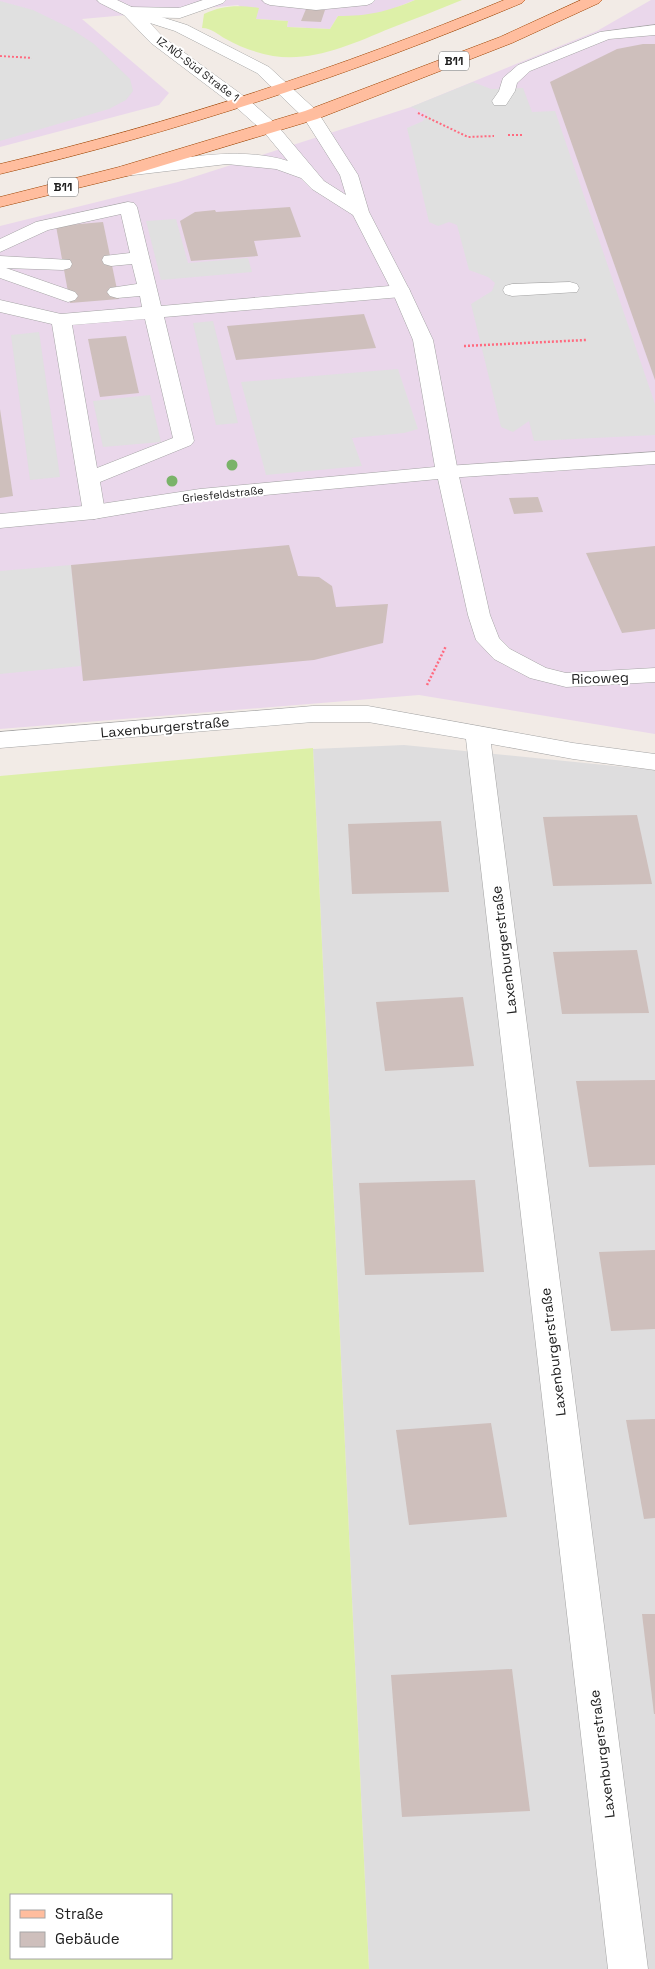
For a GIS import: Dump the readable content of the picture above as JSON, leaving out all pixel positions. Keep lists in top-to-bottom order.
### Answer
{
  "streets": {
    "main road": ["B11"],
    "street": [
      "IZ-NÖ-Süd Straße 1",
      "Griesfeldstraße",
      "Ricoweg",
      "Laxenburgerstraße"
    ]
  },
  "crossings": [
    ["B11", "IZ-NÖ-Süd Straße 1"]
  ],
  "legend": ["Straße", "Gebäude"]
}
